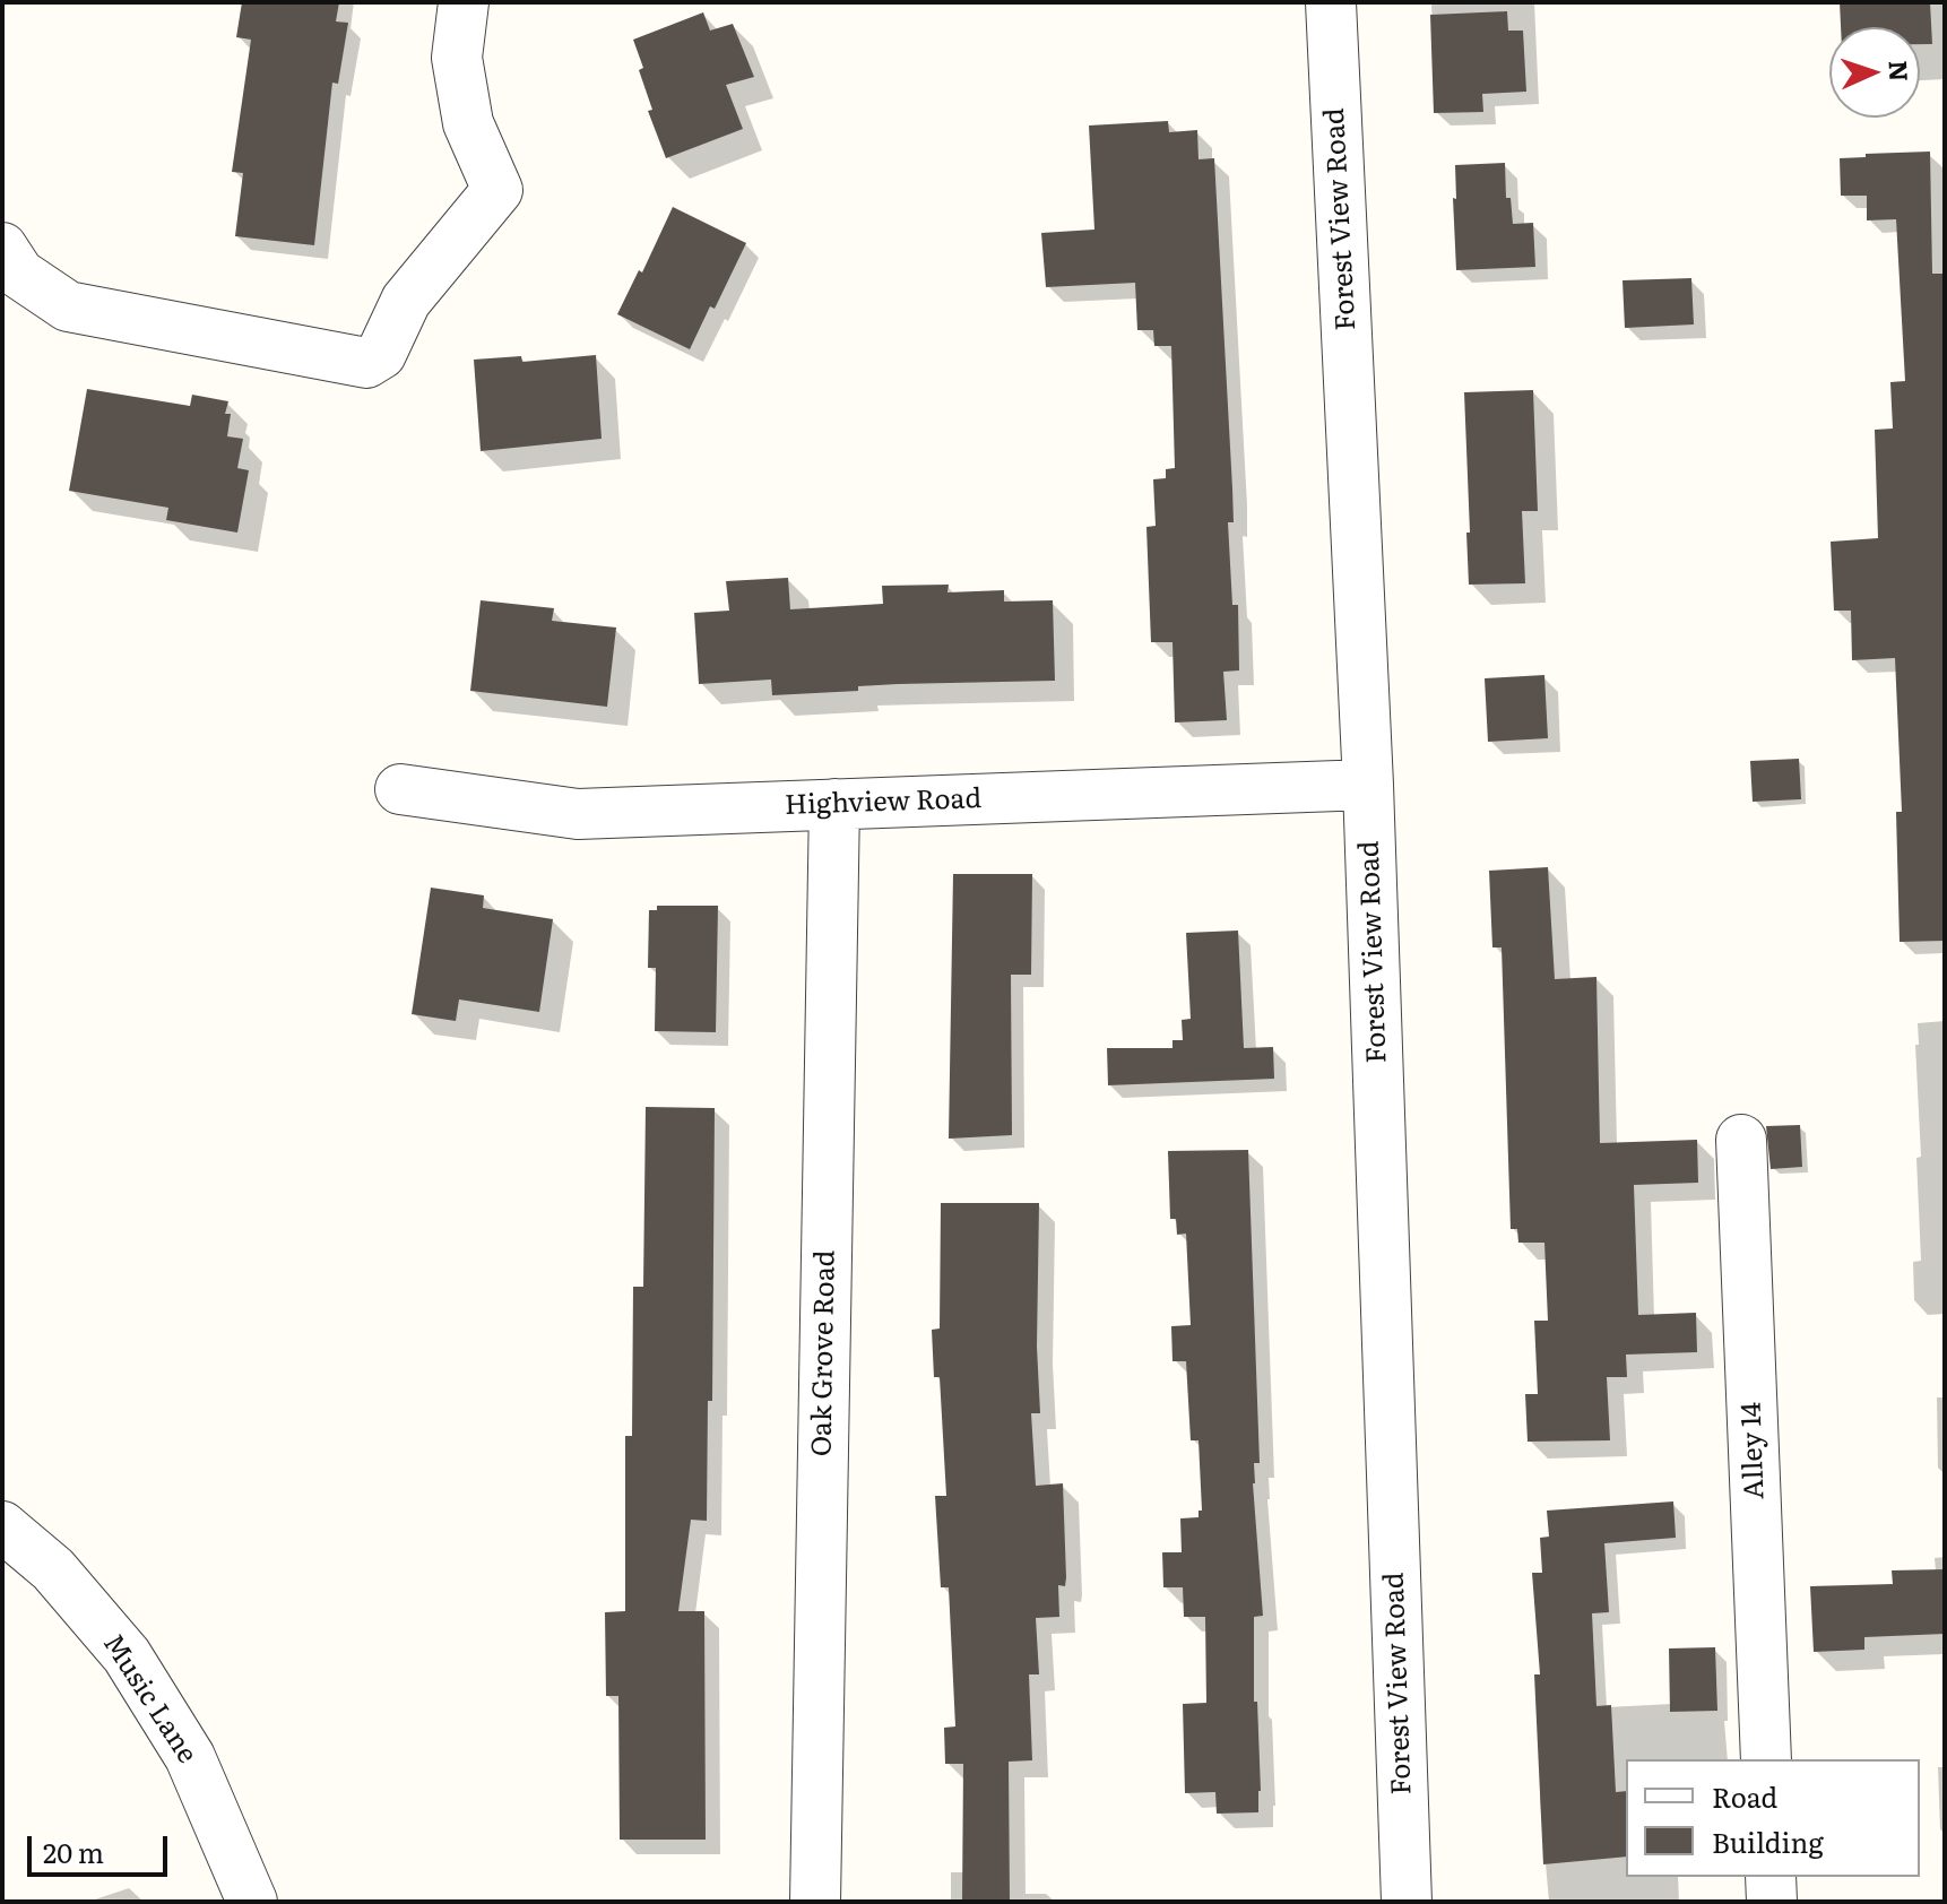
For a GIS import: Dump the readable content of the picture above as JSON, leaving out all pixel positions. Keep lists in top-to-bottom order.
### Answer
{
  "streets": {
    "street": [
      "Forest View Road",
      "Highview Road",
      "Oak Grove Road",
      "Alley 14",
      "Music Lane"
    ]
  },
  "crossings": [
    ["Forest View Road", "Highview Road"],
    ["Highview Road", "Oak Grove Road"]
  ],
  "legend": ["Road", "Building"],
  "scale_bar": "20 m",
  "north": "right"
}
